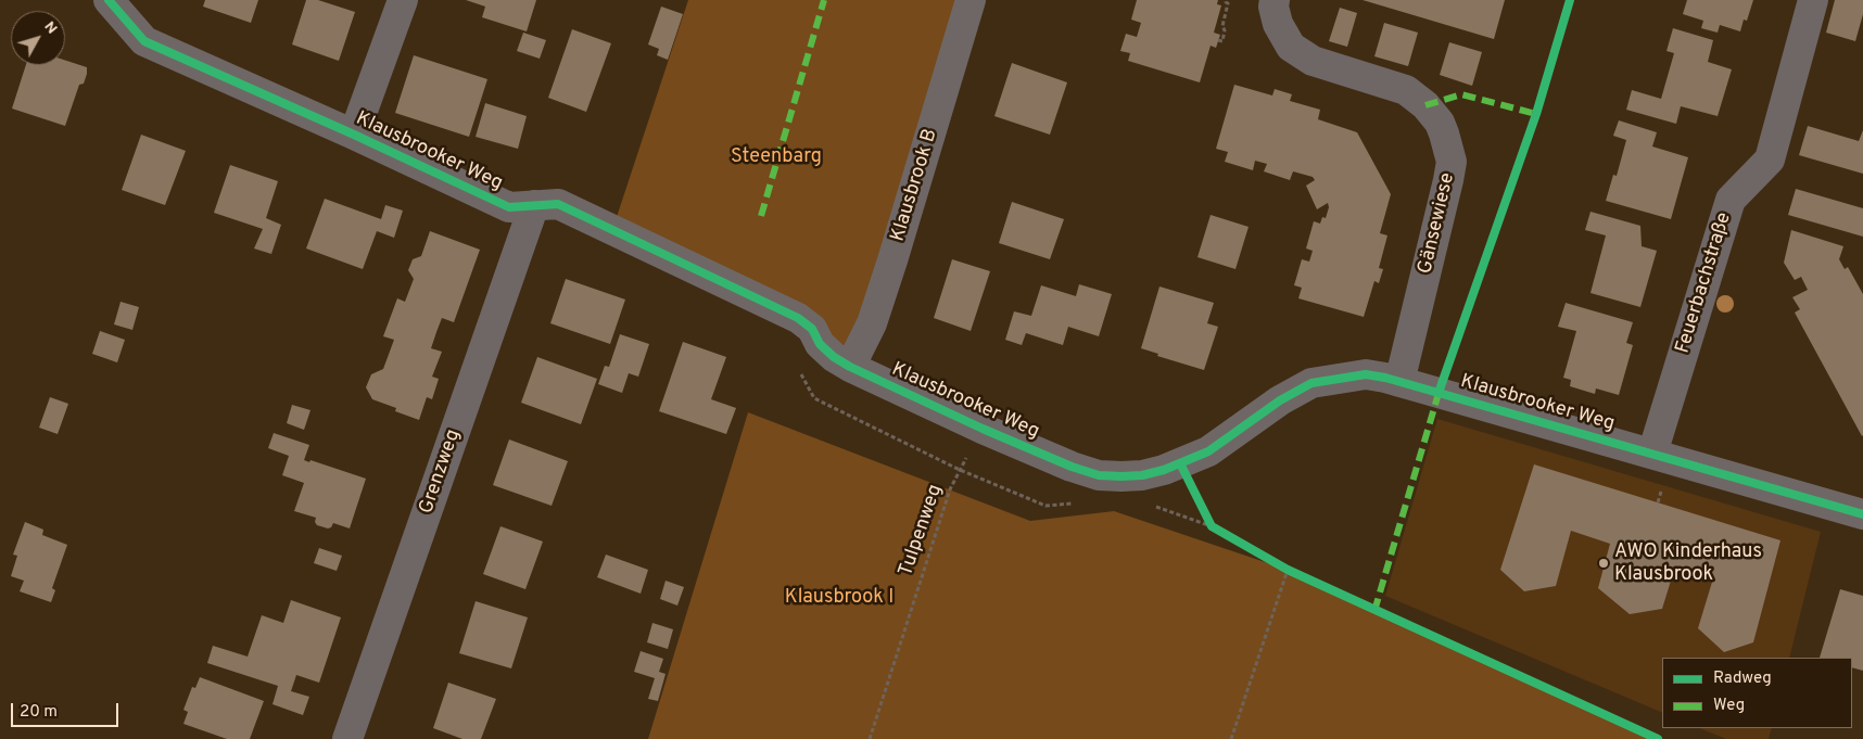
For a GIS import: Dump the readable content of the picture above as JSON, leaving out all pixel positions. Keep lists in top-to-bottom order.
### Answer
{
  "streets": {
    "street": [
      "Klausbrooker Weg",
      "Klausbrook B",
      "Gänsewiese",
      "Feuerbachstraße",
      "Grenzweg"
    ],
    "path": ["Tulpenweg"]
  },
  "crossings": [
    ["Klausbrooker Weg", "Klausbrook B"],
    ["Klausbrooker Weg", "Gänsewiese"],
    ["Klausbrooker Weg", "Feuerbachstraße"],
    ["Klausbrooker Weg", "Grenzweg"],
    ["Klausbrooker Weg", "Tulpenweg"]
  ],
  "parks": ["Steenbarg", "Klausbrook I"],
  "places": ["AWO Kinderhaus Klausbrook"],
  "legend": ["Radweg", "Weg"],
  "scale_bar": "20 m",
  "north": "top right"
}
